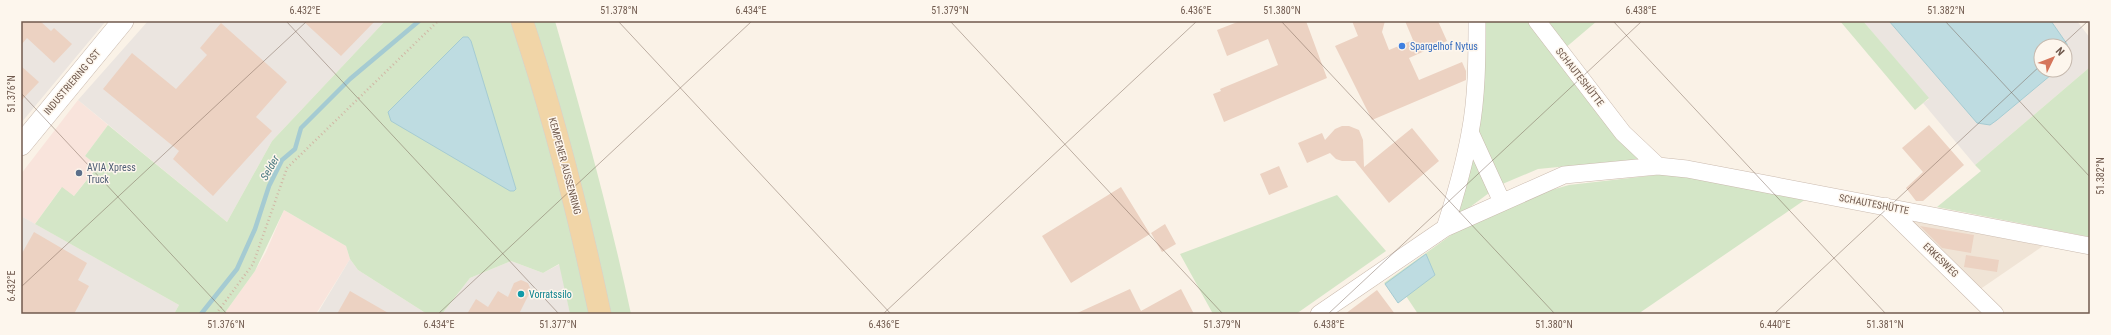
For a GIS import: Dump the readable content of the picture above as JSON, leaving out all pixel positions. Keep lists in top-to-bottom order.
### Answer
{
  "streets": {
    "main road": ["KEMPENER AUSSENRING"],
    "street": ["SCHAUTESHÜTTE", "INDUSTRIERING OST", "ERKESWEG"]
  },
  "crossings": [
    ["SCHAUTESHÜTTE", "ERKESWEG"]
  ],
  "water": ["Selder"],
  "places": ["Spargelhof Nytus", "AVIA Xpress Truck", "Vorratssilo"],
  "north": "top right",
  "coordinates": [
    "6.432°E",
    "51.378°N",
    "6.434°E",
    "51.379°N",
    "6.436°E",
    "51.380°N",
    "6.438°E",
    "51.382°N",
    "51.376°N",
    "51.377°N",
    "6.440°E",
    "51.381°N"
  ]
}
